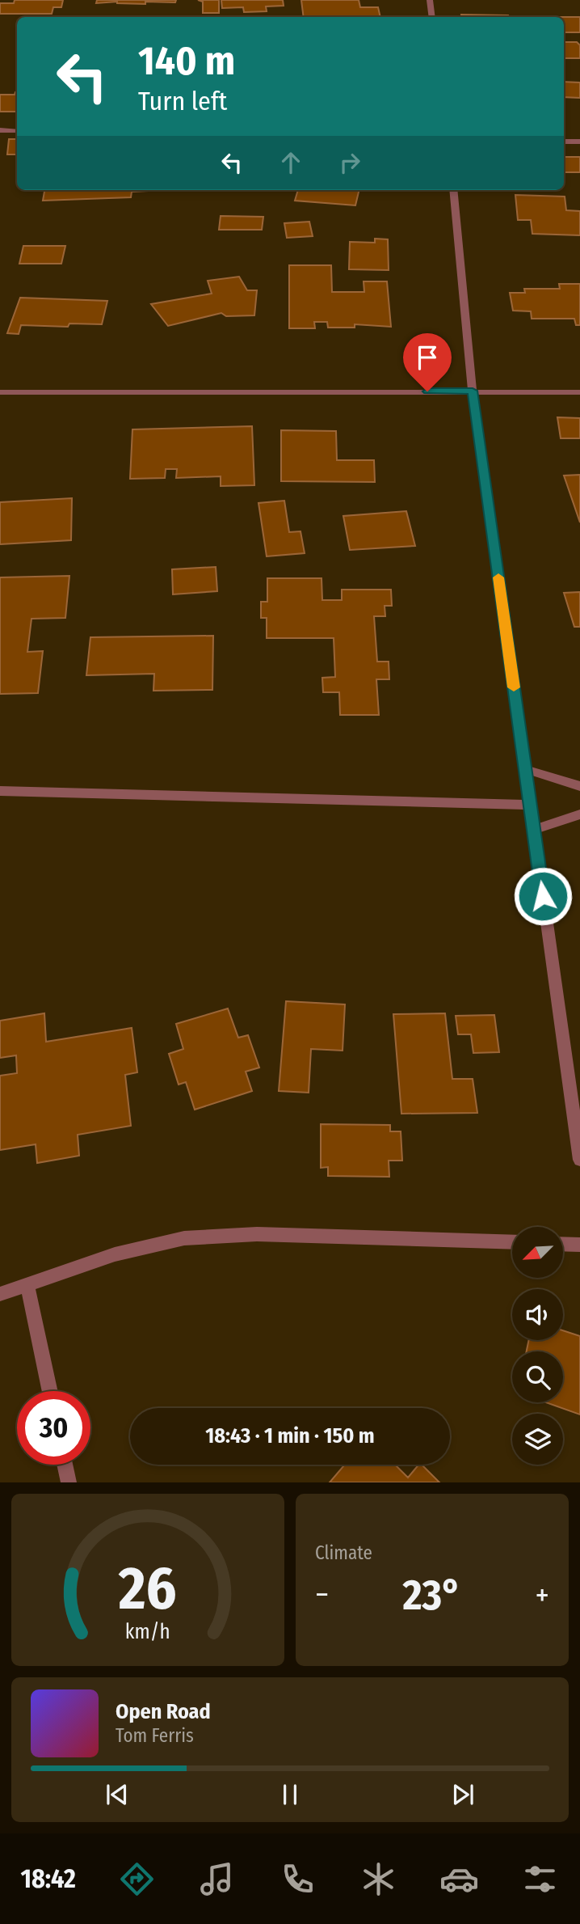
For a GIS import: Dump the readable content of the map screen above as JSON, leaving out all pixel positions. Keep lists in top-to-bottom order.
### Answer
{
  "north": "bottom left",
  "page": {
    "turn": ["140 m", "Turn left"],
    "limit": "30",
    "trip": "18:43 · 1 min · 150 m",
    "tile": "Climate",
    "heat": ["−", "23°", "+"],
    "song": ["Open Road", "Tom Ferris"],
    "tabs": "18:42",
    "gauge": ["26", "km/h"]
  }
}
